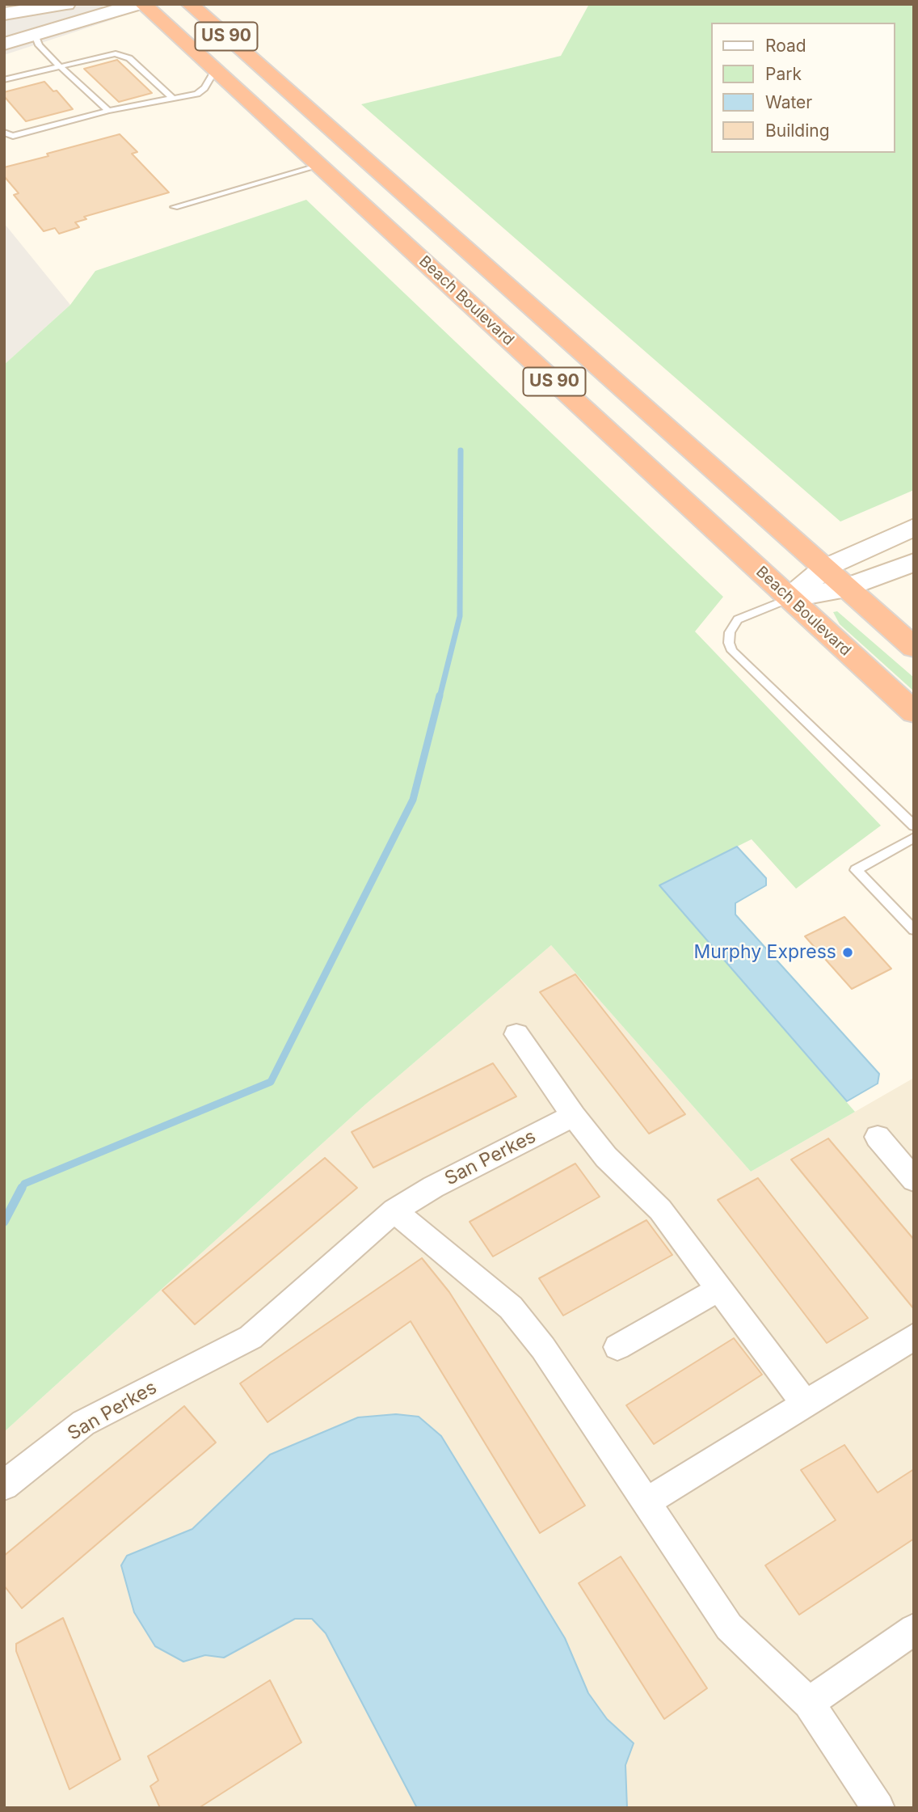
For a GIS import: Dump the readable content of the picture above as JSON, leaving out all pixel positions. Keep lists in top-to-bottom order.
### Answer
{
  "streets": {
    "highway": ["US 90", "Beach Boulevard"],
    "street": ["San Perkes"]
  },
  "places": ["Murphy Express"],
  "legend": [
    "Road",
    "Park",
    "Water",
    "Building"
  ]
}
